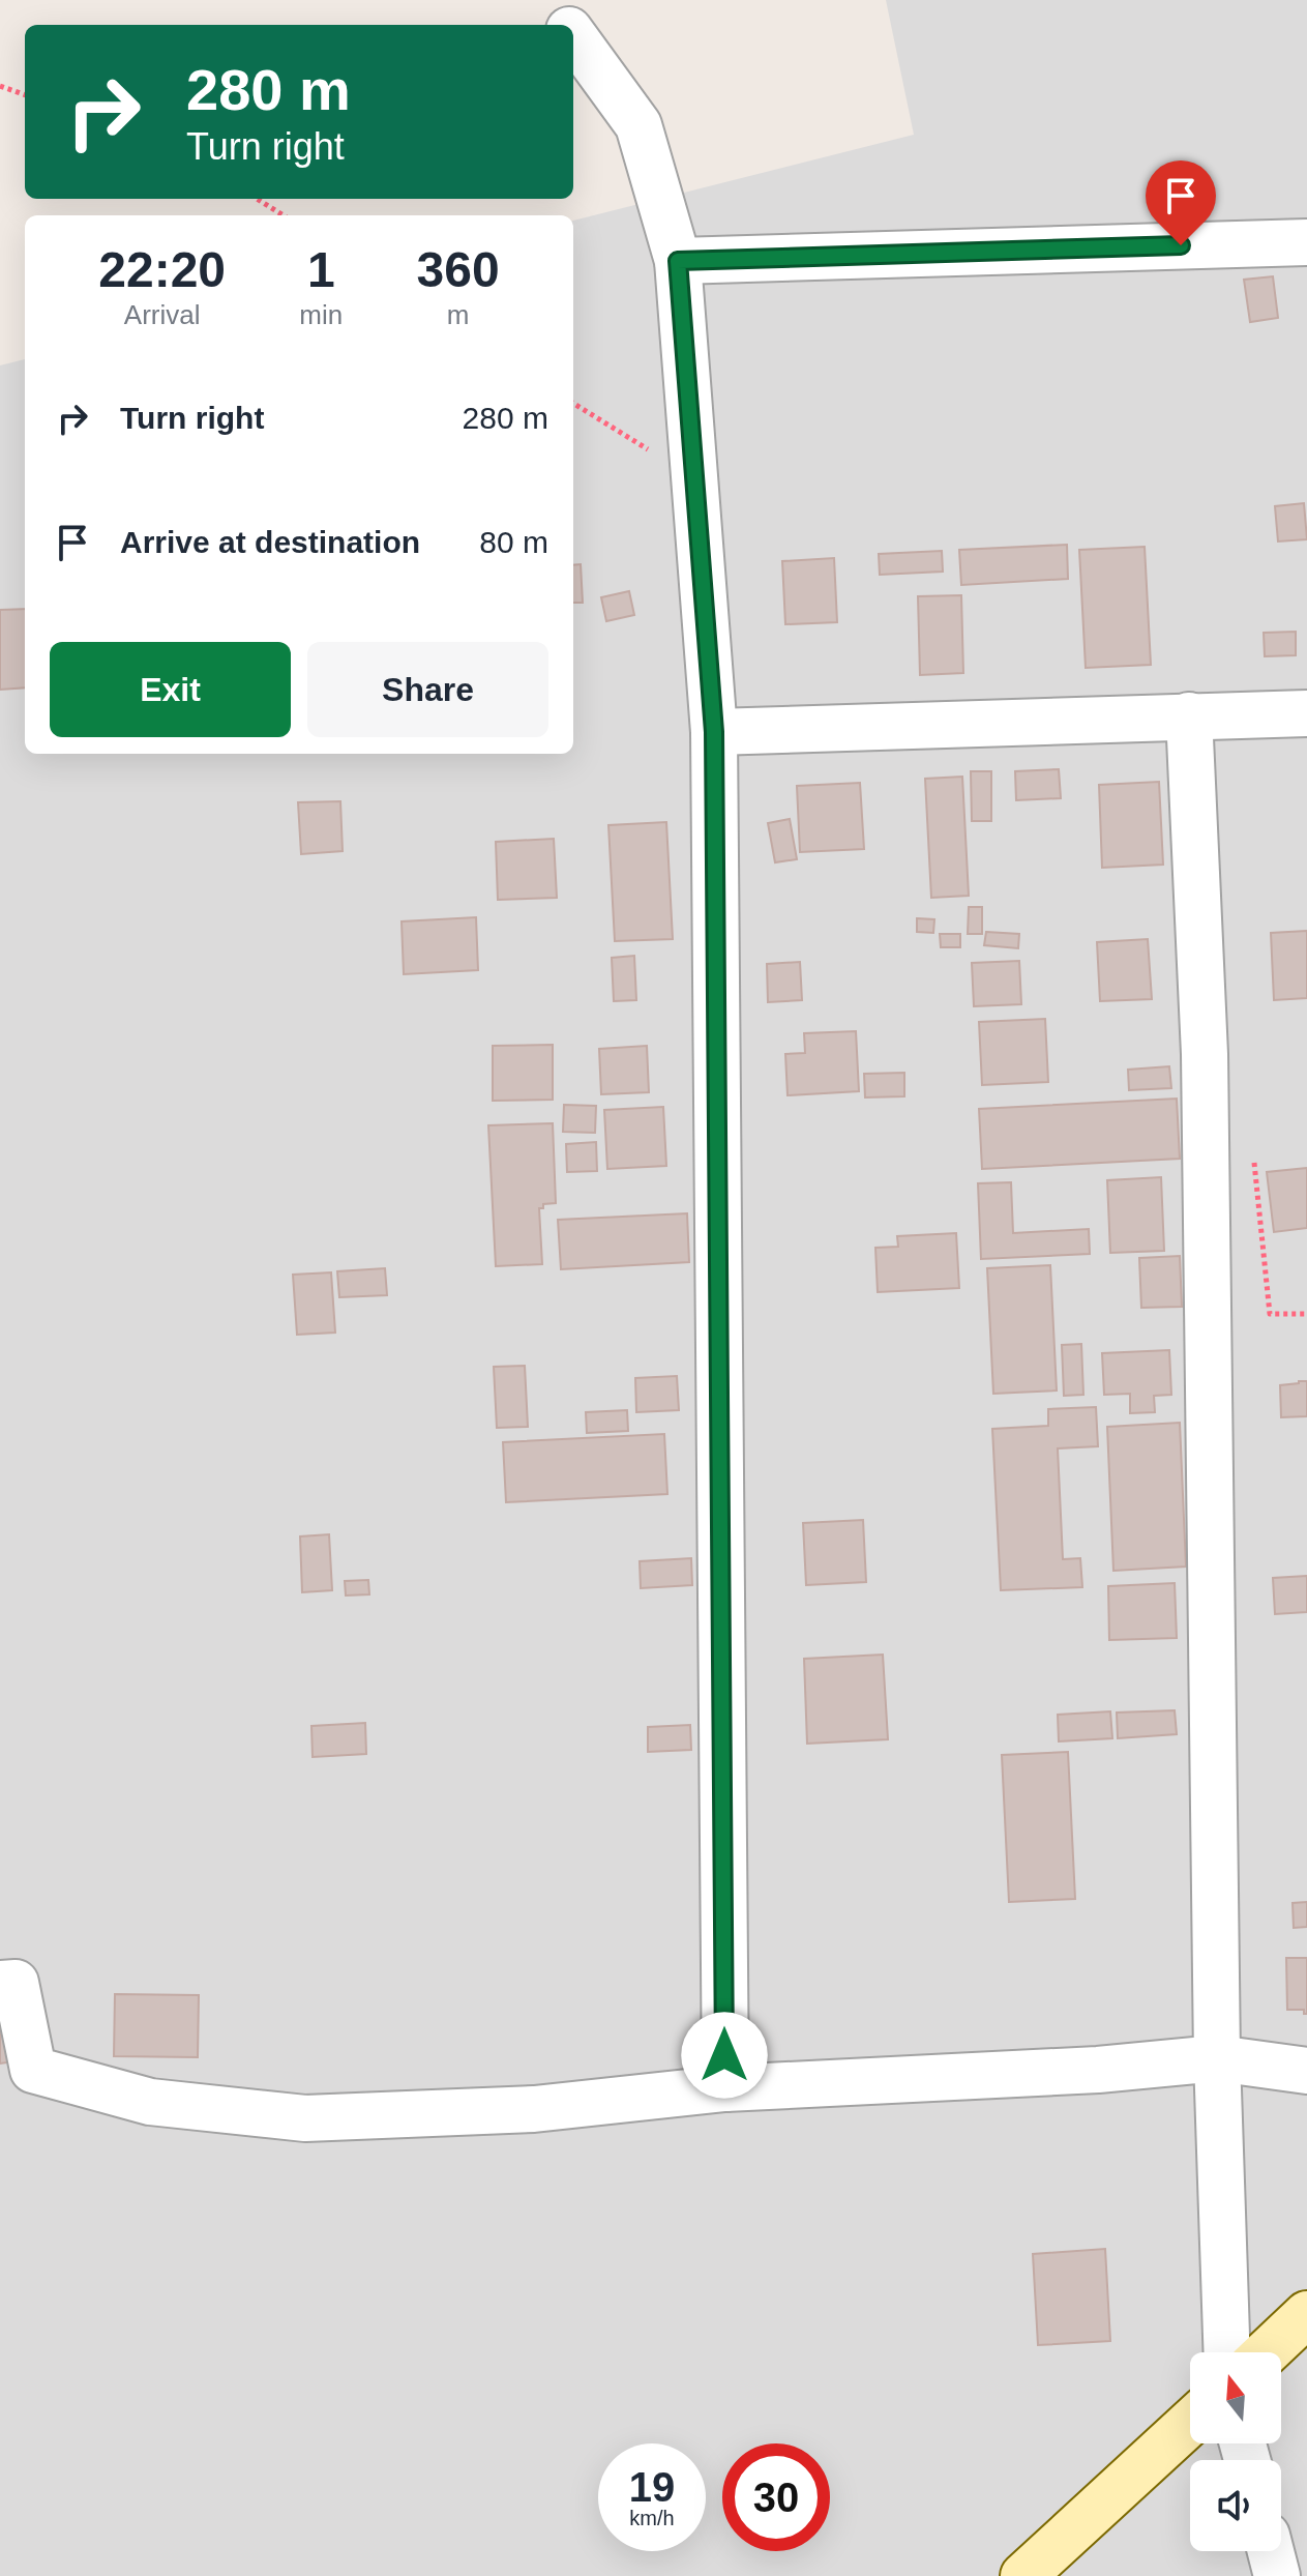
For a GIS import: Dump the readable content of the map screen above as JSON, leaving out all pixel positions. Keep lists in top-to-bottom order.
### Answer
{
  "north": "top",
  "page": {
    "turn": ["280 m", "Turn right"],
    "eta": [
      "22:20",
      "Arrival",
      "1",
      "min",
      "360",
      "m"
    ],
    "list": [
      {
        "name": "Turn right",
        "value": "280 m"
      },
      {
        "name": "Arrive at destination",
        "value": "80 m"
      }
    ],
    "buttons": ["Exit", "Share"],
    "speed": "19 km/h",
    "limit": "30"
  }
}
